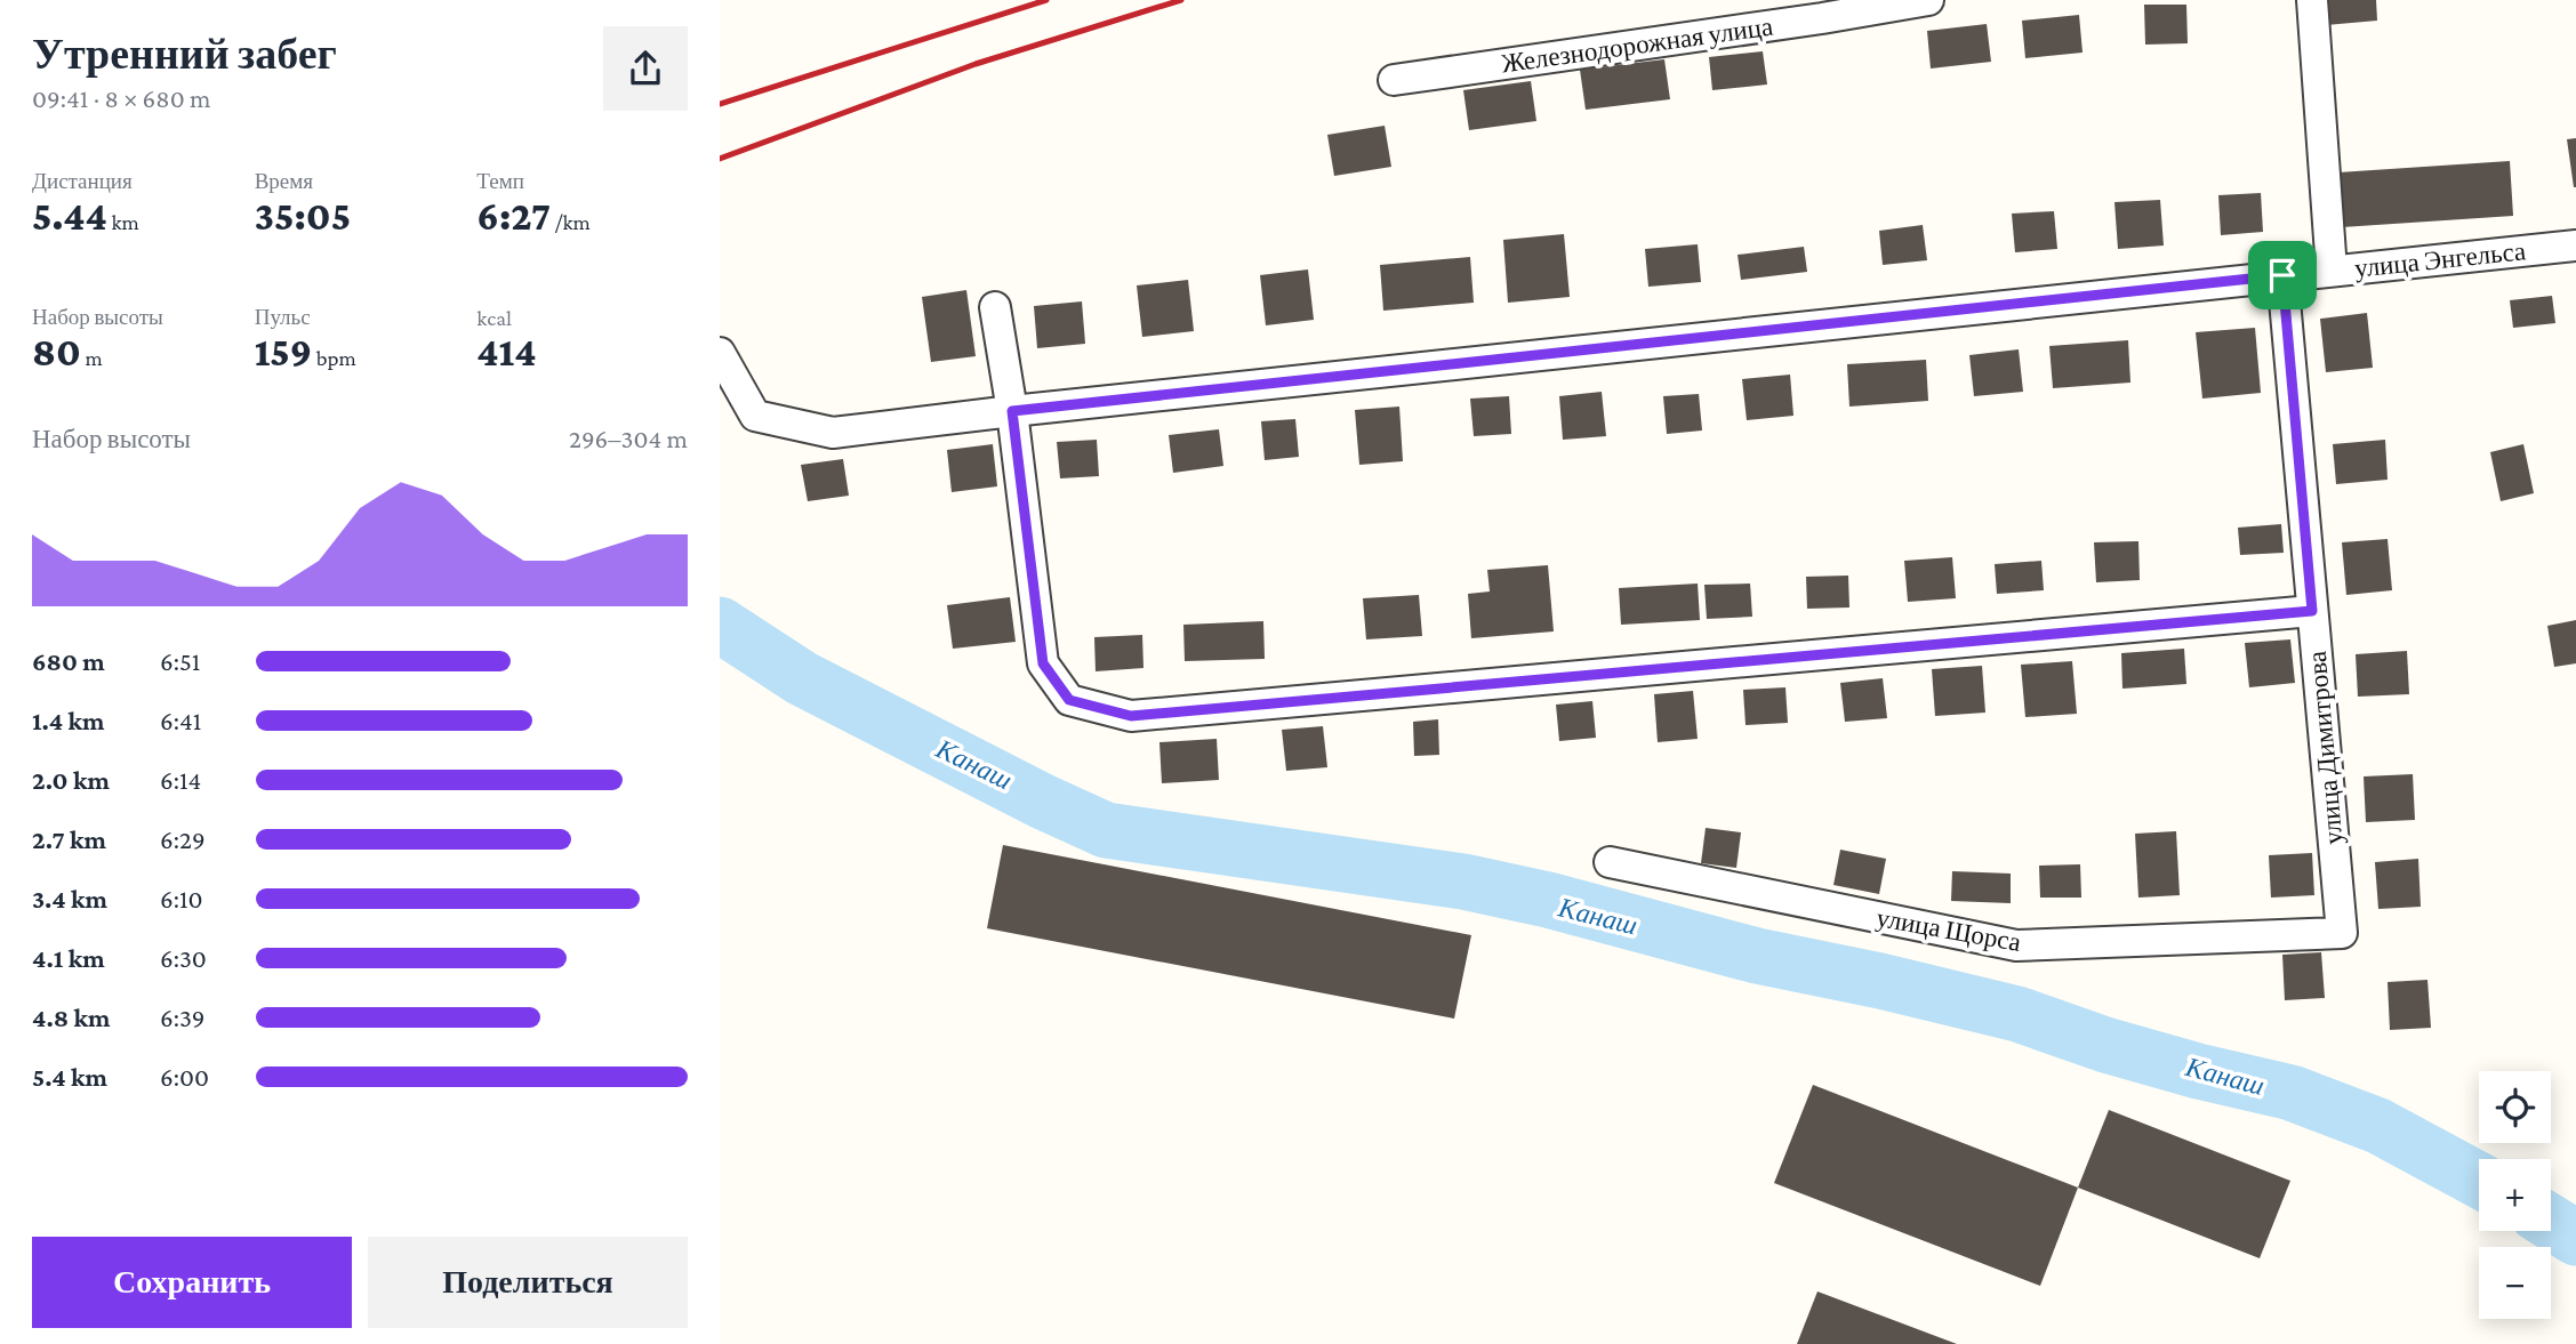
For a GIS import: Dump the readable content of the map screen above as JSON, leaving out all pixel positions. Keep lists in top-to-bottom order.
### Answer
{
  "streets": {
    "street": [
      "Железнодорожная улица",
      "улица Энгельса",
      "улица Димитрова",
      "улица Щорса"
    ]
  },
  "crossings": [
    ["улица Энгельса", "улица Димитрова"],
    ["улица Димитрова", "улица Щорса"]
  ],
  "water": ["Канаш"],
  "page": {
    "heading": ["Утренний забег", "09:41 · 8 × 680 m"],
    "stats": [
      ["Дистанция", "5.44 km"],
      ["Время", "35:05"],
      ["Темп", "6:27 /km"],
      ["Набор высоты", "80 m"],
      ["Пульс", "159 bpm"],
      ["kcal", "414"]
    ],
    "chart": ["Набор высоты", "296–304 m"],
    "list": [
      {
        "name": "680 m",
        "note": "6:51"
      },
      {
        "name": "1.4 km",
        "note": "6:41"
      },
      {
        "name": "2.0 km",
        "note": "6:14"
      },
      {
        "name": "2.7 km",
        "note": "6:29"
      },
      {
        "name": "3.4 km",
        "note": "6:10"
      },
      {
        "name": "4.1 km",
        "note": "6:30"
      },
      {
        "name": "4.8 km",
        "note": "6:39"
      },
      {
        "name": "5.4 km",
        "note": "6:00"
      }
    ],
    "map_buttons": ["+", "−"],
    "buttons": ["Сохранить", "Поделиться"]
  }
}
